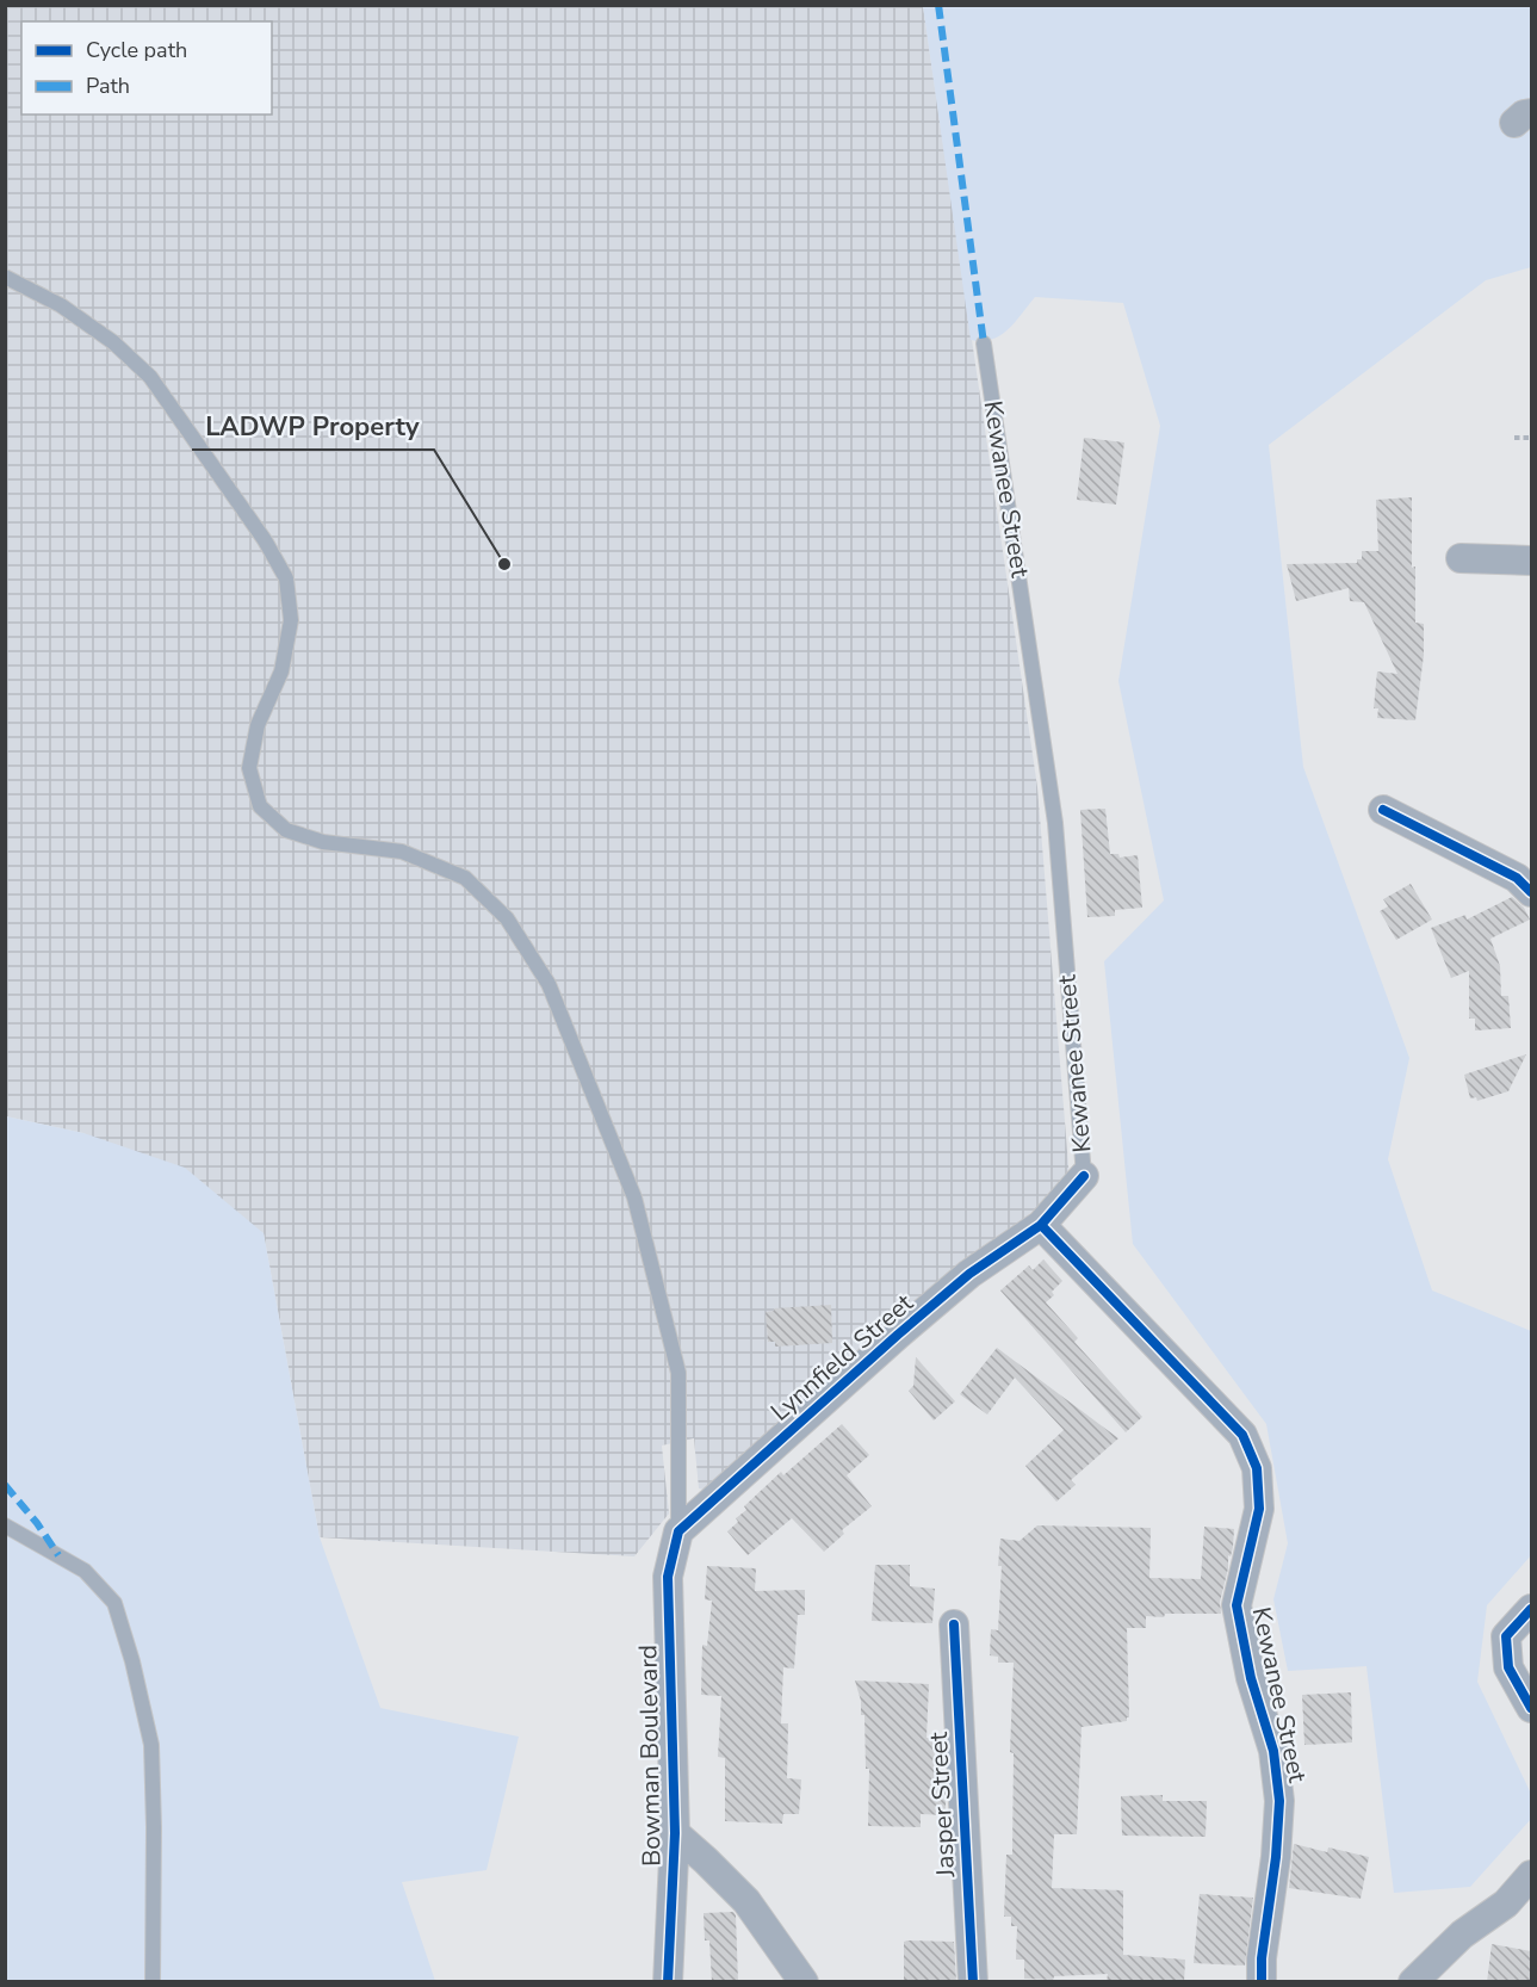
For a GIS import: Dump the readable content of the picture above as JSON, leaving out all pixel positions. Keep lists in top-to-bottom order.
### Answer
{
  "streets": {
    "street": [
      "Kewanee Street",
      "Lynnfield Street",
      "Bowman Boulevard",
      "Jasper Street"
    ]
  },
  "crossings": [
    ["Kewanee Street", "Lynnfield Street"],
    ["Lynnfield Street", "Bowman Boulevard"]
  ],
  "places": ["LADWP Property"],
  "legend": ["Cycle path", "Path"]
}
